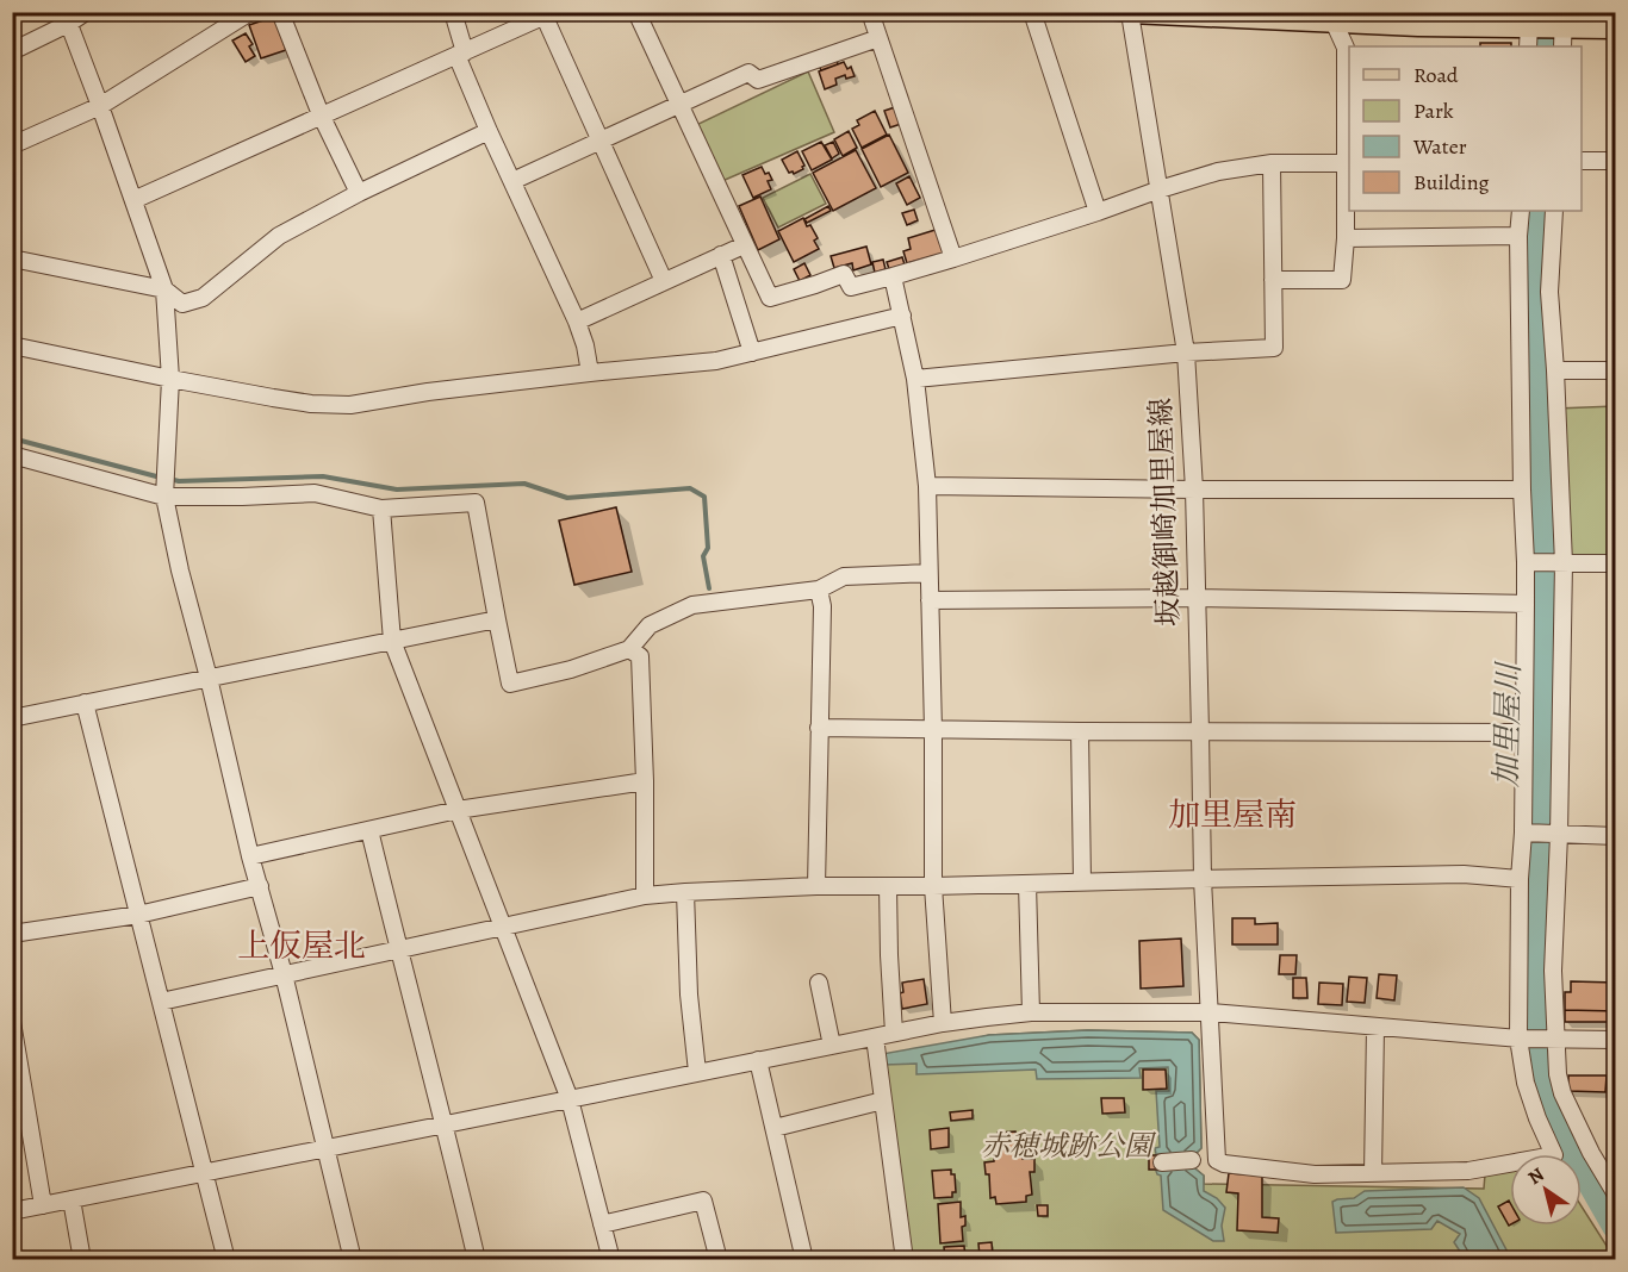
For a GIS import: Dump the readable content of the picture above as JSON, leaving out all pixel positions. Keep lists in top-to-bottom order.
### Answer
{
  "streets": {
    "street": ["坂越御崎加里屋線"]
  },
  "districts": ["加里屋南", "上仮屋北"],
  "water": ["加里屋川"],
  "parks": ["赤穂城跡公園"],
  "legend": [
    "Road",
    "Park",
    "Water",
    "Building"
  ],
  "north": "top left"
}
